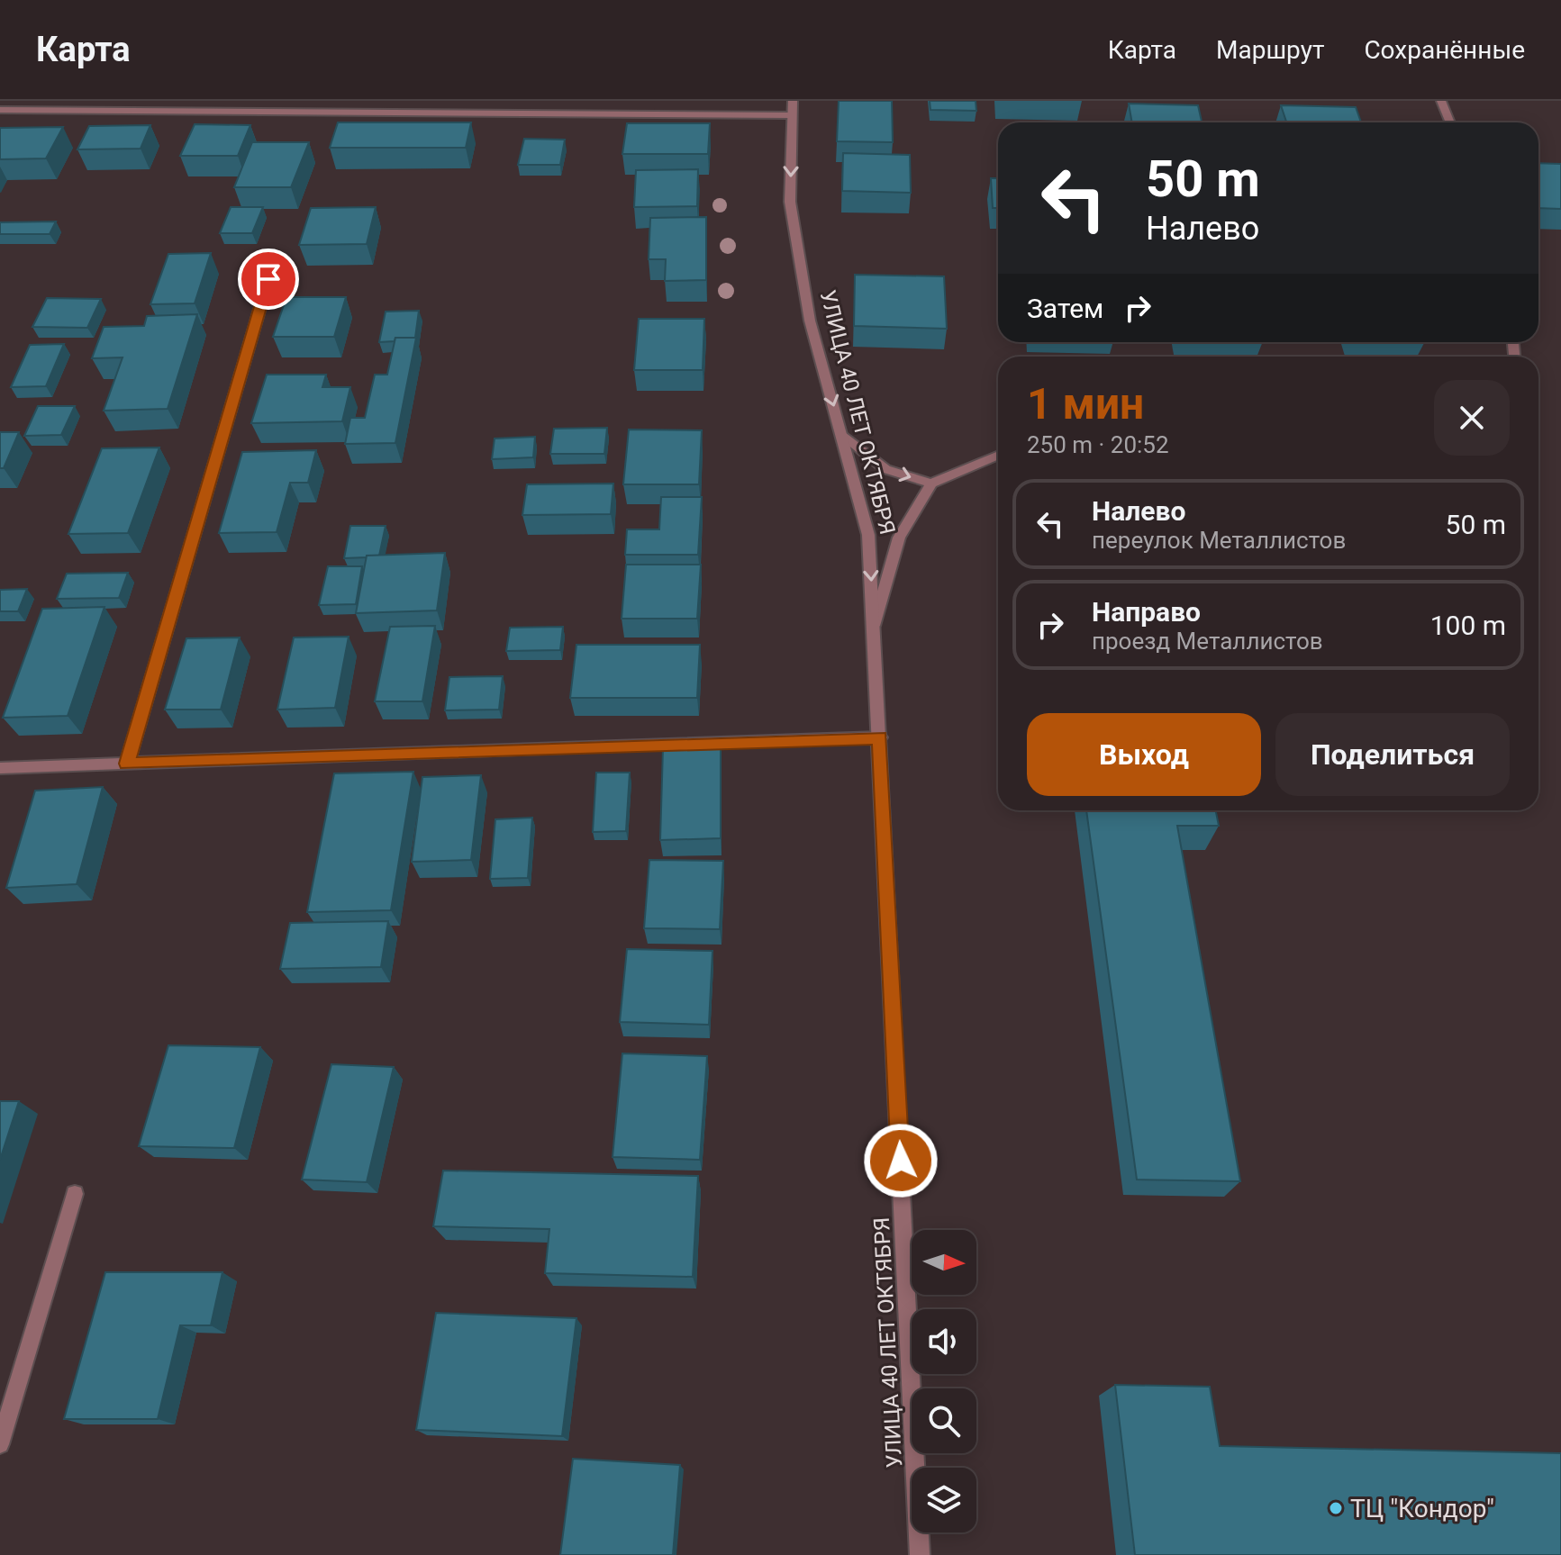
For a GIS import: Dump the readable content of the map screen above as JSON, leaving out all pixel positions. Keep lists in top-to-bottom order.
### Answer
{
  "streets": {
    "street": ["УЛИЦА 40 ЛЕТ ОКТЯБРЯ"]
  },
  "one_way": ["УЛИЦА 40 ЛЕТ ОКТЯБРЯ"],
  "places": ["ТЦ \"Кондор\""],
  "north": "right",
  "page": {
    "header": "Карта",
    "nav": ["Карта", "Маршрут", "Сохранённые"],
    "turn": ["50 m", "Налево"],
    "then": "Затем",
    "heading": ["1 мин", "250 m · 20:52"],
    "list": [
      {
        "name": "Налево",
        "note": "переулок Металлистов",
        "value": "50 m"
      },
      {
        "name": "Направо",
        "note": "проезд Металлистов",
        "value": "100 m"
      }
    ],
    "buttons": ["Выход", "Поделиться"]
  }
}
